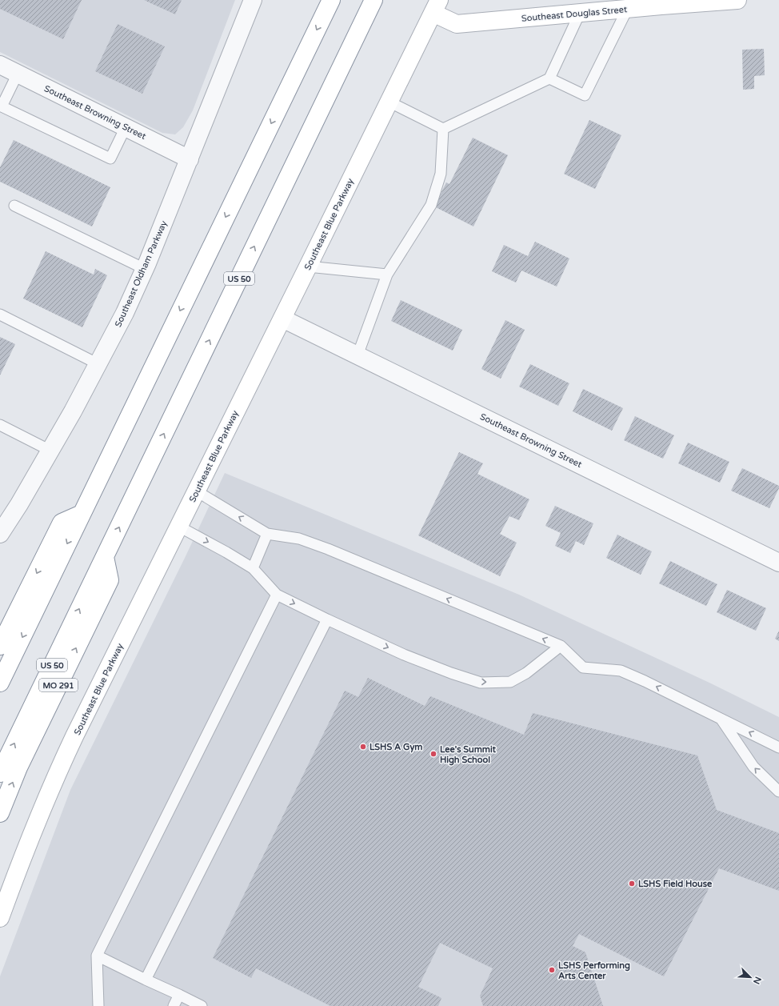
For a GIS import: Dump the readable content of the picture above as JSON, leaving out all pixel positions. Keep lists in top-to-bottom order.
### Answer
{
  "streets": {
    "main road": [
      "Southeast Douglas Street",
      "Southeast Blue Parkway",
      "US 50",
      "MO 291"
    ],
    "street": ["Southeast Browning Street", "Southeast Oldham Parkway"]
  },
  "crossings": [
    ["Southeast Douglas Street", "Southeast Blue Parkway"],
    ["Southeast Browning Street", "Southeast Blue Parkway"],
    ["Southeast Browning Street", "Southeast Oldham Parkway"],
    ["US 50", "MO 291"]
  ],
  "places": [
    "LSHS A Gym",
    "Lee's Summit High School",
    "LSHS Field House",
    "LSHS Performing Arts Center"
  ],
  "north": "bottom right"
}
